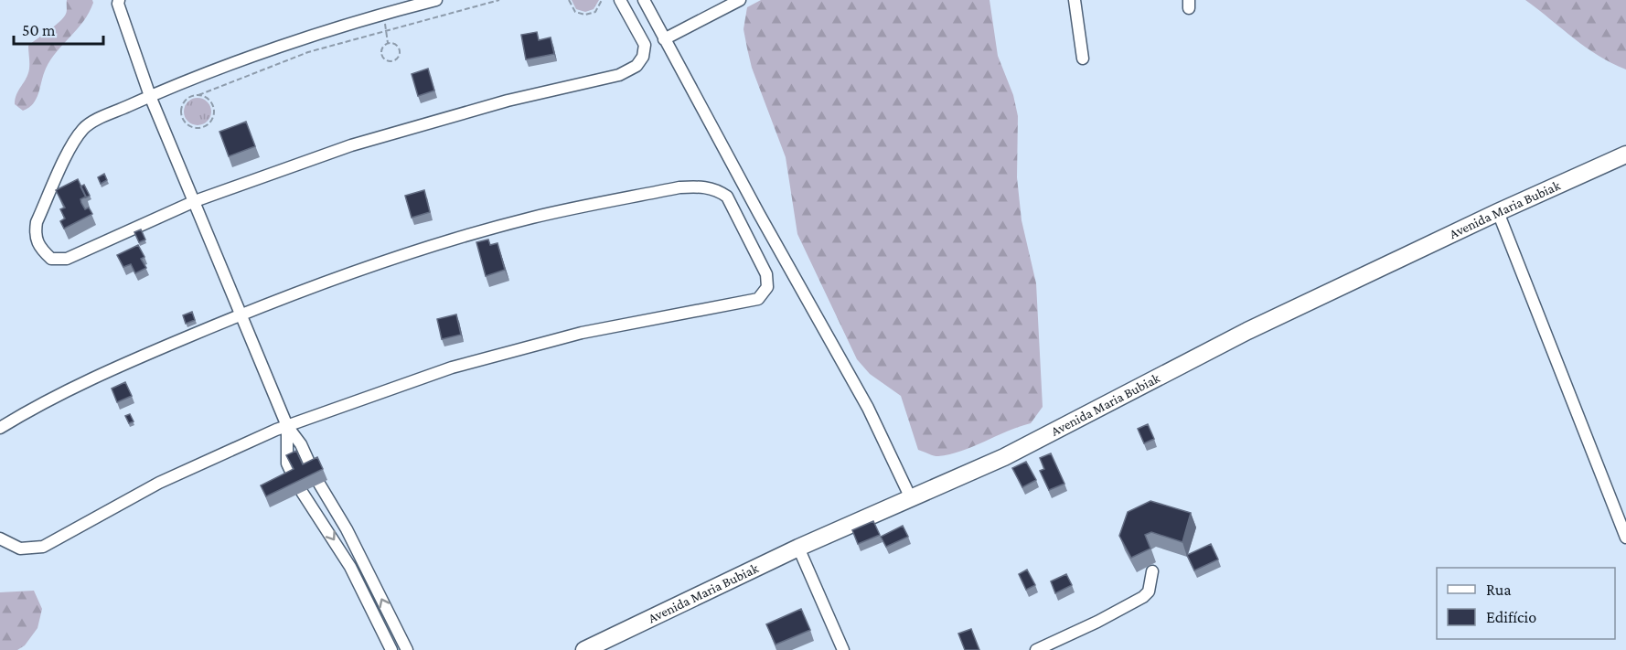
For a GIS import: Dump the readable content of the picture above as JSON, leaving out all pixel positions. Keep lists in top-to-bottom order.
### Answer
{
  "streets": {
    "street": ["Avenida Maria Bubiak"]
  },
  "legend": ["Rua", "Edifício"],
  "scale_bar": "50 m"
}
